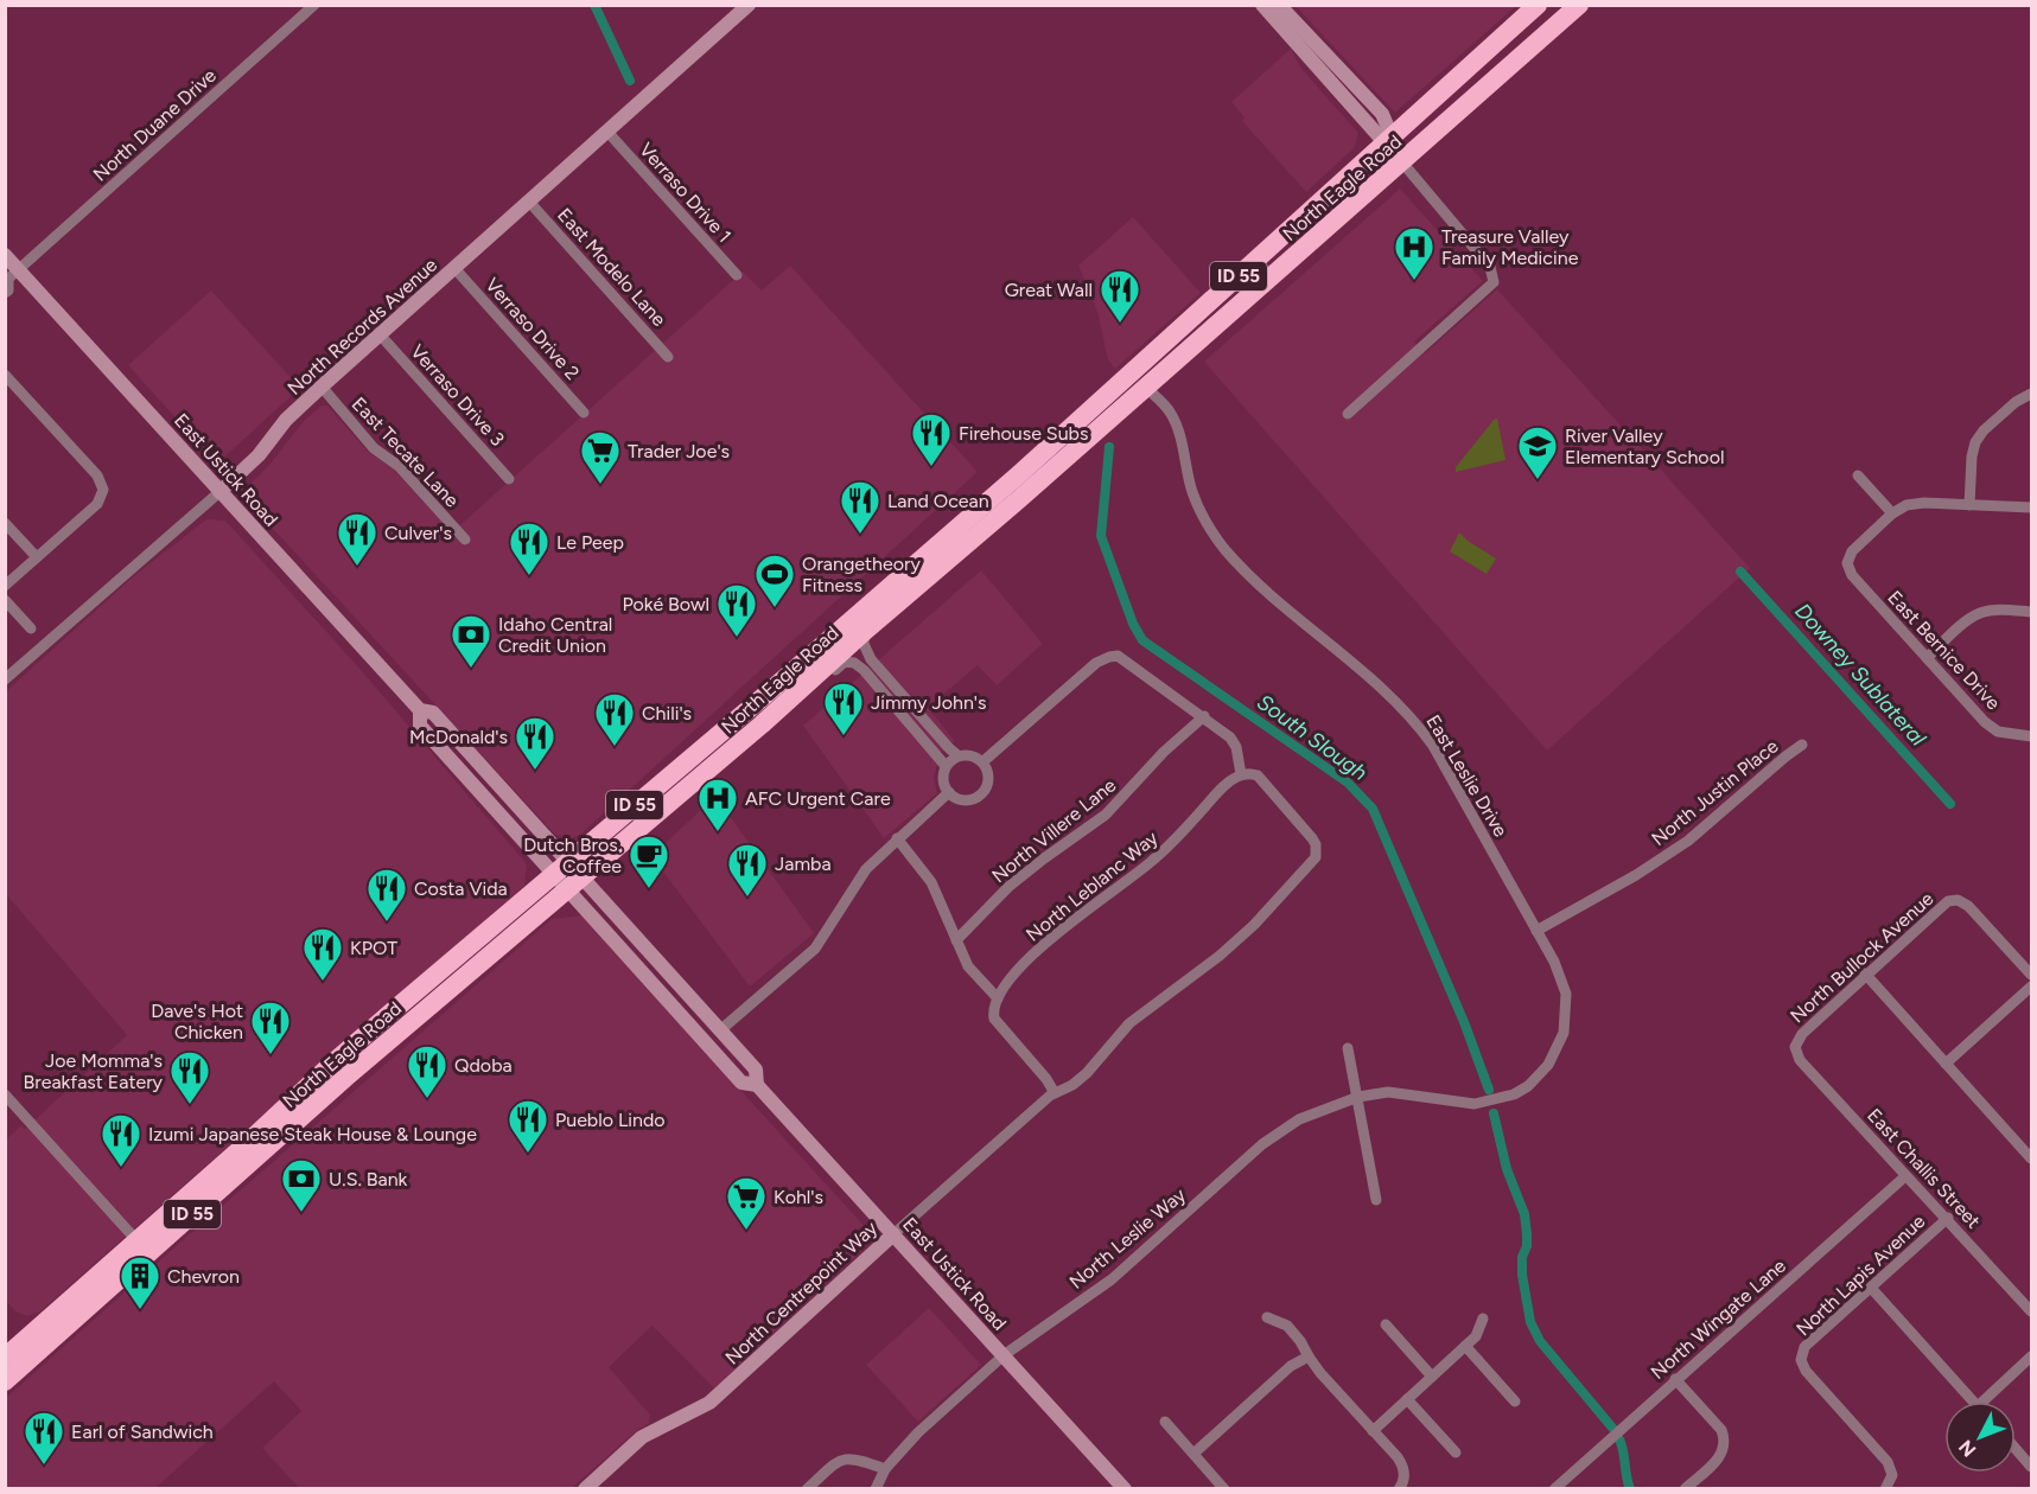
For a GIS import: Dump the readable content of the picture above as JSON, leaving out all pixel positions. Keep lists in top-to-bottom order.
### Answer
{
  "streets": {
    "highway": ["North Eagle Road", "ID 55"],
    "main road": ["North Records Avenue", "East Ustick Road", "North Centrepoint Way"],
    "street": [
      "North Duane Drive",
      "Verraso Drive 1",
      "East Modelo Lane",
      "Verraso Drive 2",
      "Verraso Drive 3",
      "East Tecate Lane",
      "East Bernice Drive",
      "East Leslie Drive",
      "North Justin Place",
      "North Villere Lane",
      "North Leblanc Way",
      "North Bullock Avenue",
      "East Challis Street",
      "North Leslie Way",
      "North Lapis Avenue",
      "North Wingate Lane"
    ]
  },
  "crossings": [
    ["North Duane Drive", "East Ustick Road"],
    ["North Eagle Road", "East Ustick Road"],
    ["North Eagle Road", "East Leslie Drive"],
    ["Verraso Drive 1", "North Records Avenue"],
    ["East Modelo Lane", "North Records Avenue"],
    ["North Records Avenue", "Verraso Drive 2"],
    ["North Records Avenue", "Verraso Drive 3"],
    ["North Records Avenue", "East Tecate Lane"],
    ["North Records Avenue", "East Ustick Road"],
    ["East Ustick Road", "North Leslie Way"],
    ["East Ustick Road", "North Centrepoint Way"],
    ["East Leslie Drive", "North Justin Place"],
    ["East Leslie Drive", "North Leslie Way"],
    ["North Leblanc Way", "North Centrepoint Way"],
    ["North Bullock Avenue", "East Challis Street"],
    ["East Challis Street", "North Lapis Avenue"],
    ["East Challis Street", "North Wingate Lane"]
  ],
  "water": ["Downey Sublateral", "South Slough"],
  "places": {
    "hospital": ["Treasure Valley Family Medicine", "AFC Urgent Care"],
    "restaurant": [
      "Great Wall",
      "Firehouse Subs",
      "Land Ocean",
      "Culver's",
      "Le Peep",
      "Poké Bowl",
      "Jimmy John's",
      "Chili's",
      "McDonald's",
      "Jamba",
      "Costa Vida",
      "KPOT",
      "Dave's Hot Chicken",
      "Qdoba",
      "Joe Momma's Breakfast Eatery",
      "Pueblo Lindo",
      "Izumi Japanese Steak House & Lounge",
      "Earl of Sandwich"
    ],
    "school or university": ["River Valley Elementary School"],
    "supermarket": ["Trader Joe's", "Kohl's"],
    "sports": ["Orangetheory Fitness"],
    "bank": ["Idaho Central Credit Union", "U.S. Bank"],
    "cafe": ["Dutch Bros. Coffee"],
    "building": ["Chevron"]
  },
  "north": "bottom left"
}
